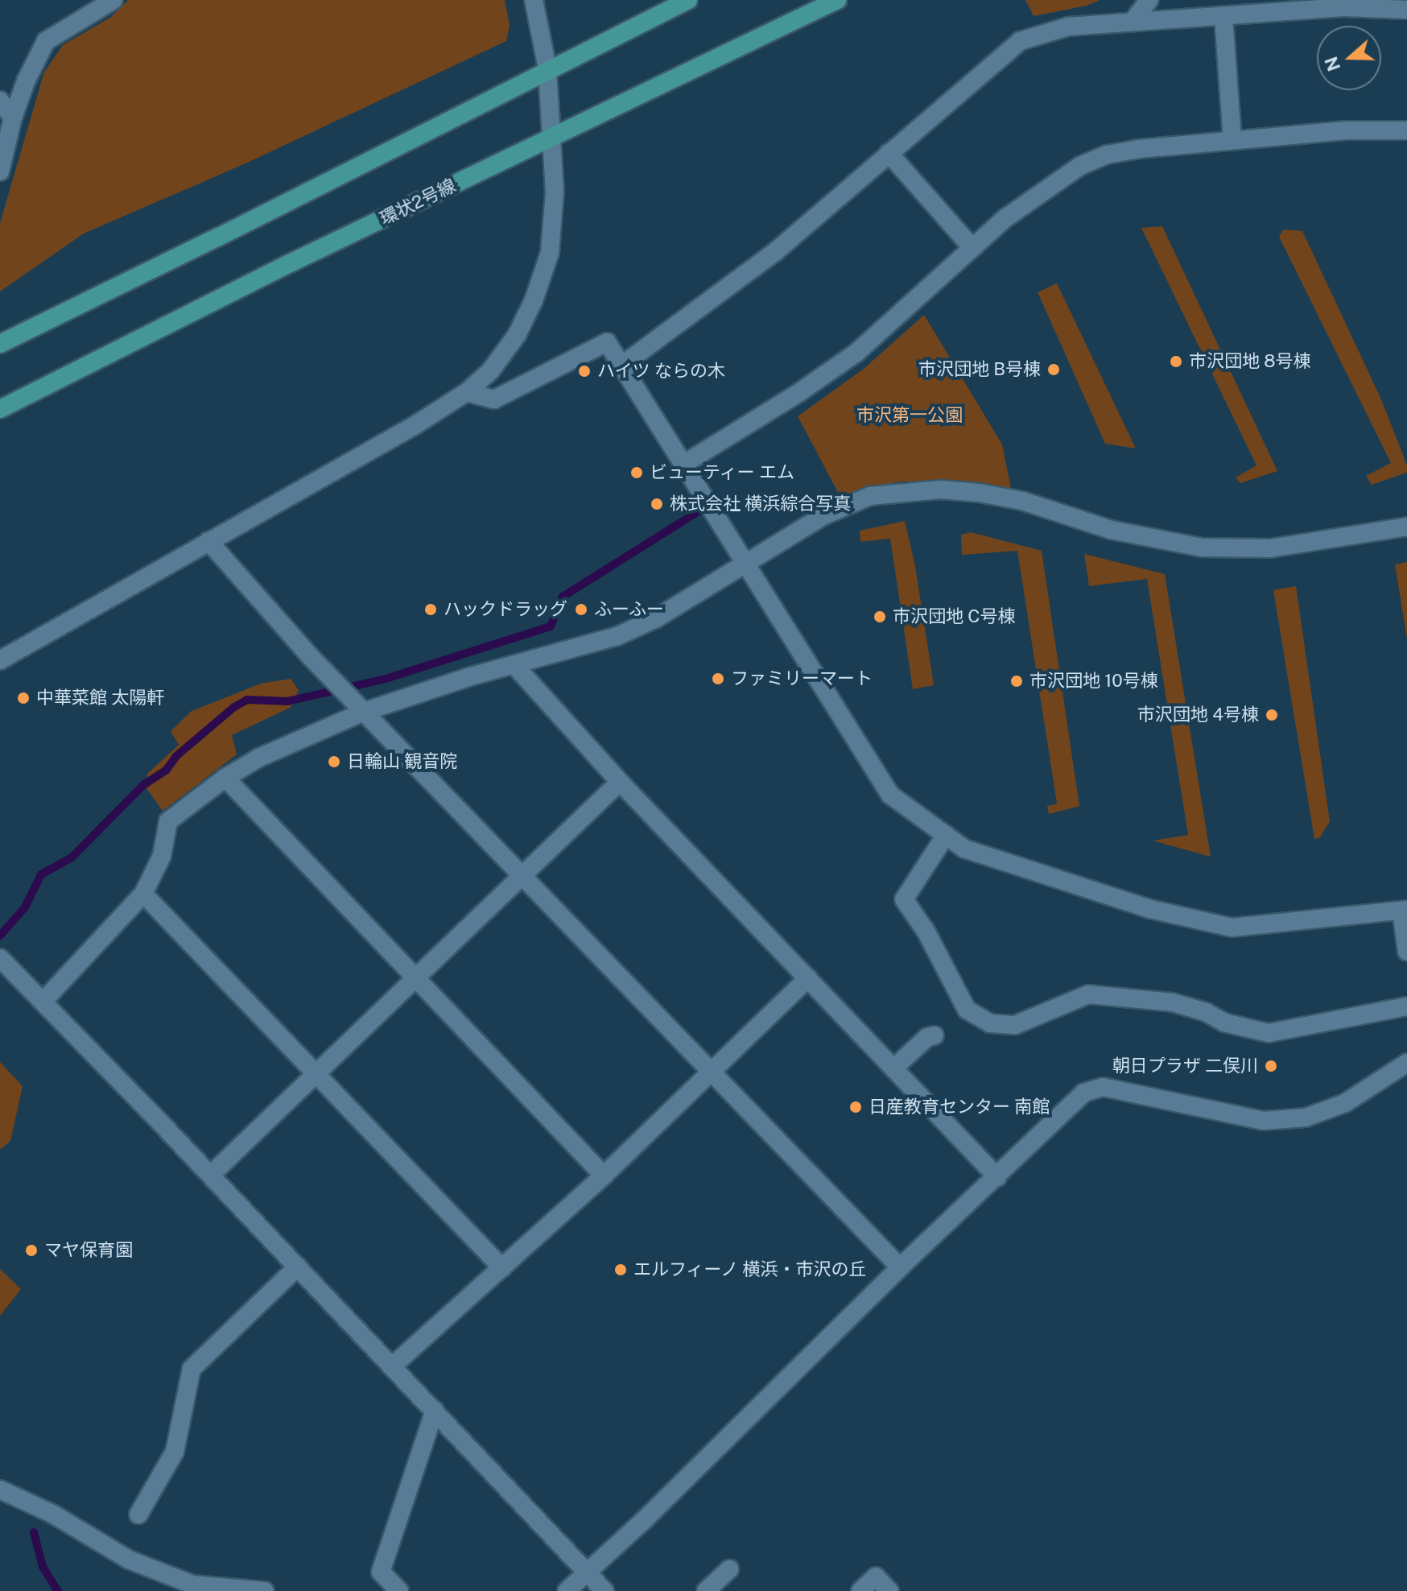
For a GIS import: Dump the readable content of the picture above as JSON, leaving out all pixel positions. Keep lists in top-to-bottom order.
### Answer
{
  "streets": {
    "main road": ["環状2号線"]
  },
  "parks": ["市沢第一公園"],
  "places": [
    "市沢団地 8号棟",
    "市沢団地 B号棟",
    "ハイツ ならの木",
    "ビューティー エム",
    "株式会社 横浜綜合写真",
    "ハックドラッグ",
    "ふーふー",
    "市沢団地 C号棟",
    "ファミリーマート",
    "市沢団地 10号棟",
    "中華菜館 太陽軒",
    "市沢団地 4号棟",
    "日輪山 観音院",
    "朝日プラザ 二俣川",
    "日産教育センター 南館",
    "マヤ保育園",
    "エルフィーノ 横浜・市沢の丘"
  ],
  "north": "left"
}
